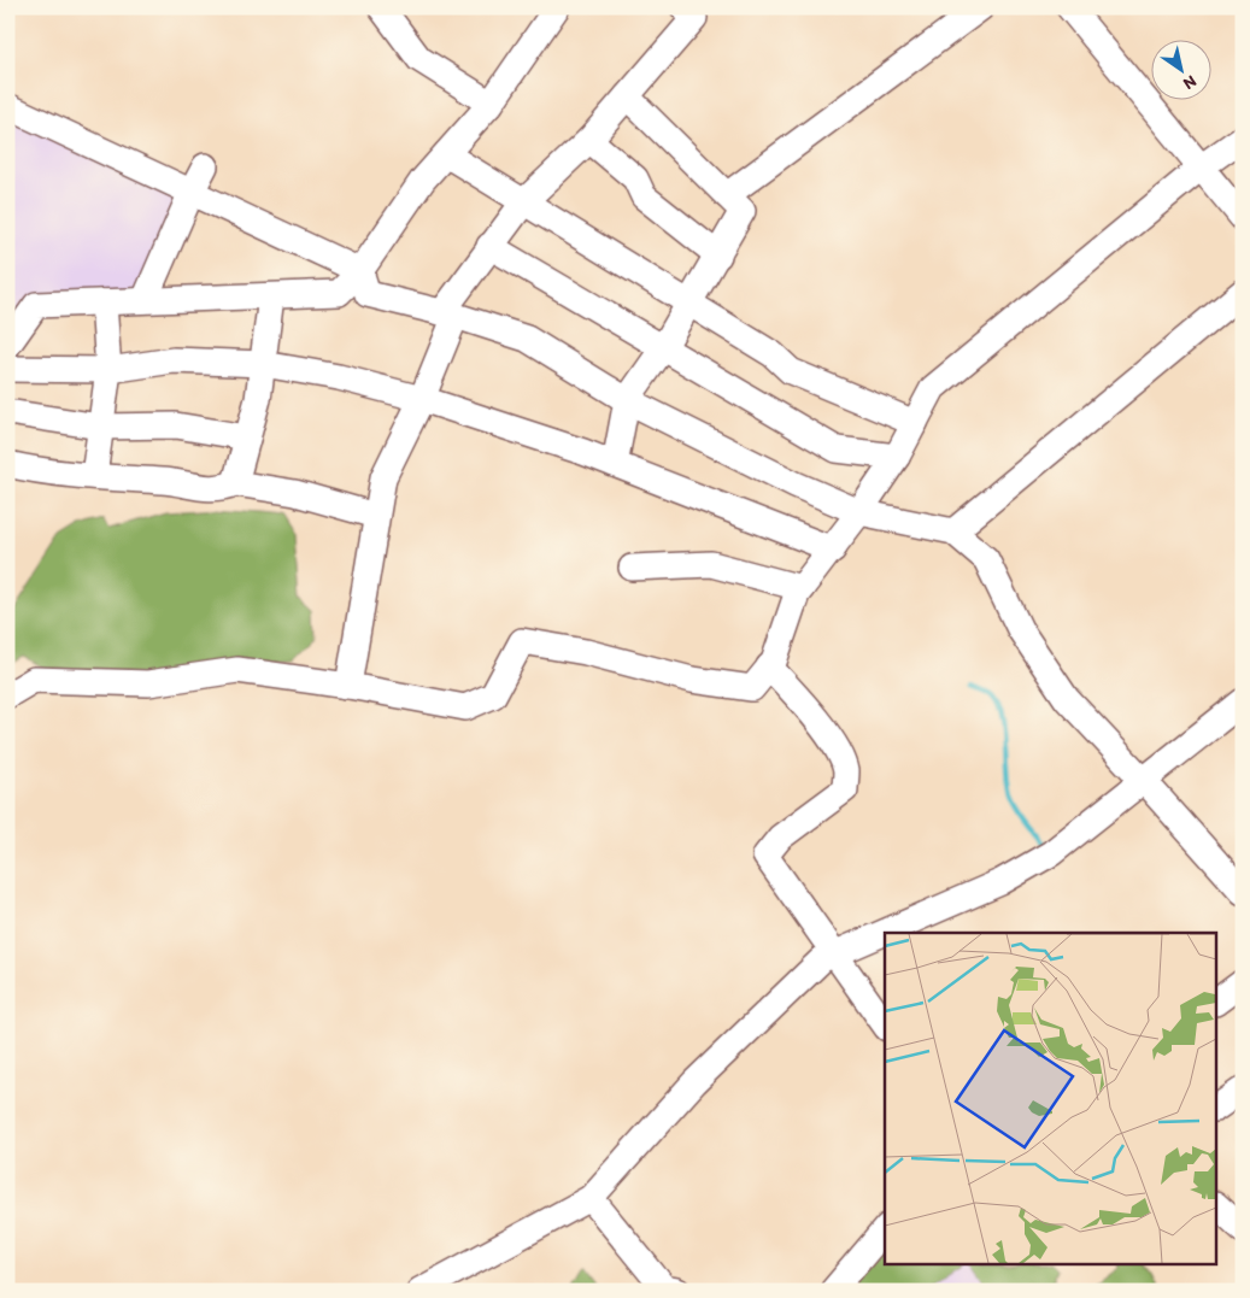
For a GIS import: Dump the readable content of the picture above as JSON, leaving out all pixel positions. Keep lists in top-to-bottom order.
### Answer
{
  "north": "bottom right"
}
